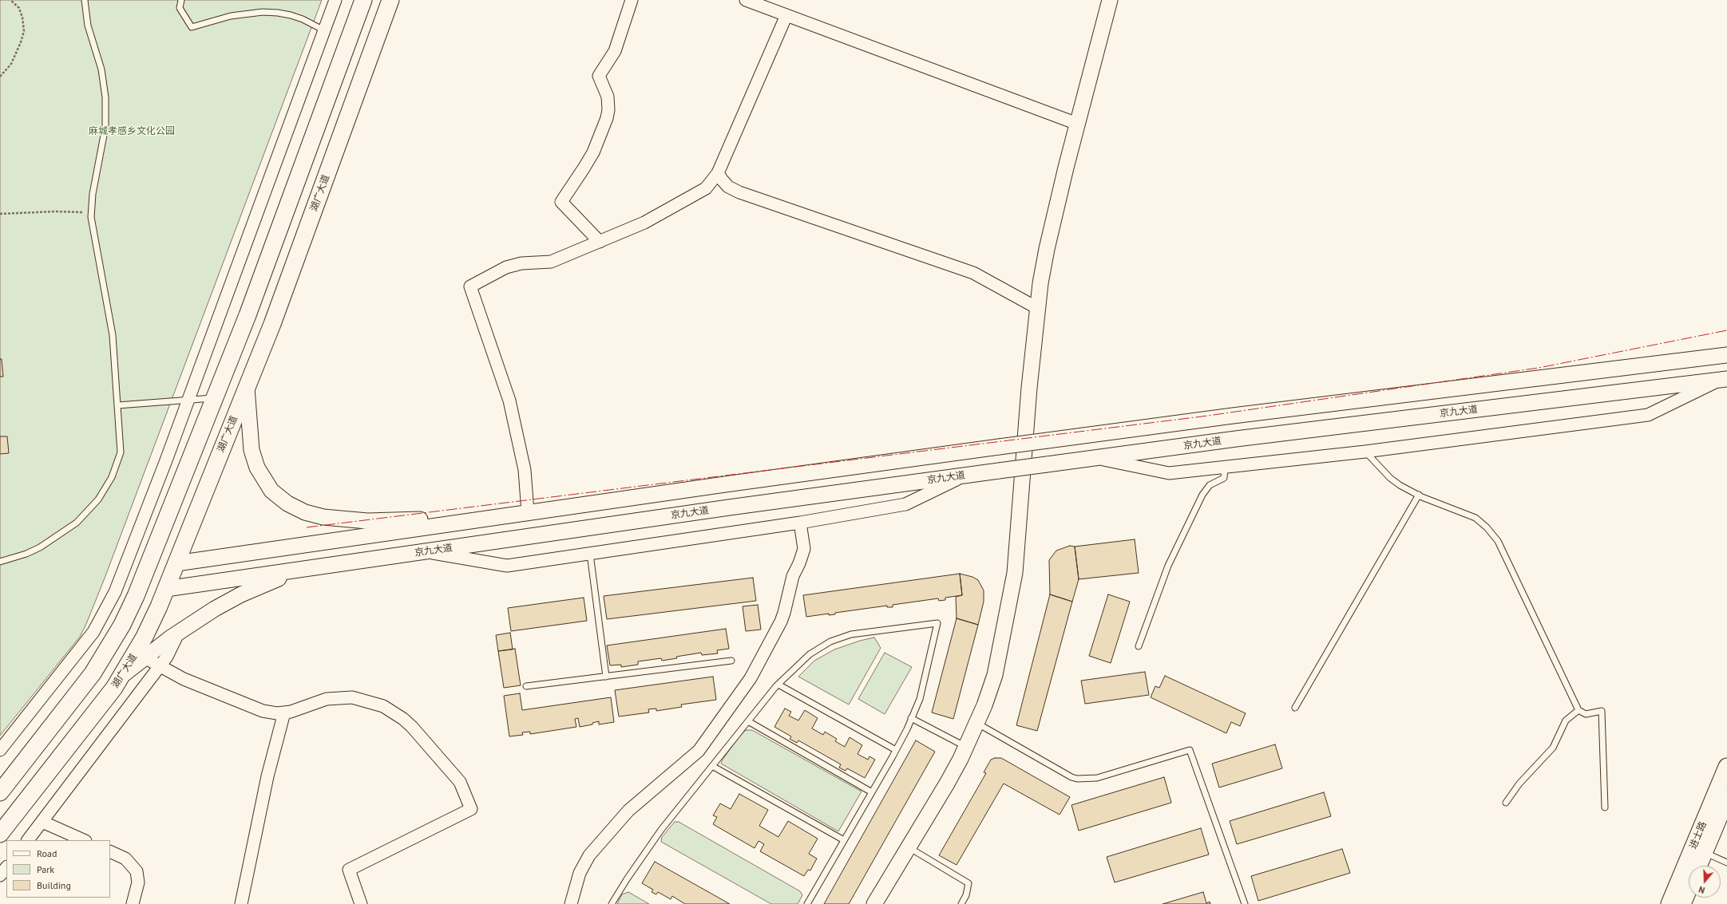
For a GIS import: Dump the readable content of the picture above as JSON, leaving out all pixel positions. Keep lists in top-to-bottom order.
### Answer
{
  "streets": {
    "main road": ["湖广大道", "进士路"],
    "street": ["京九大道"]
  },
  "crossings": [
    ["湖广大道", "京九大道"]
  ],
  "parks": ["麻城孝感乡文化公园"],
  "legend": ["Road", "Park", "Building"],
  "north": "bottom"
}
